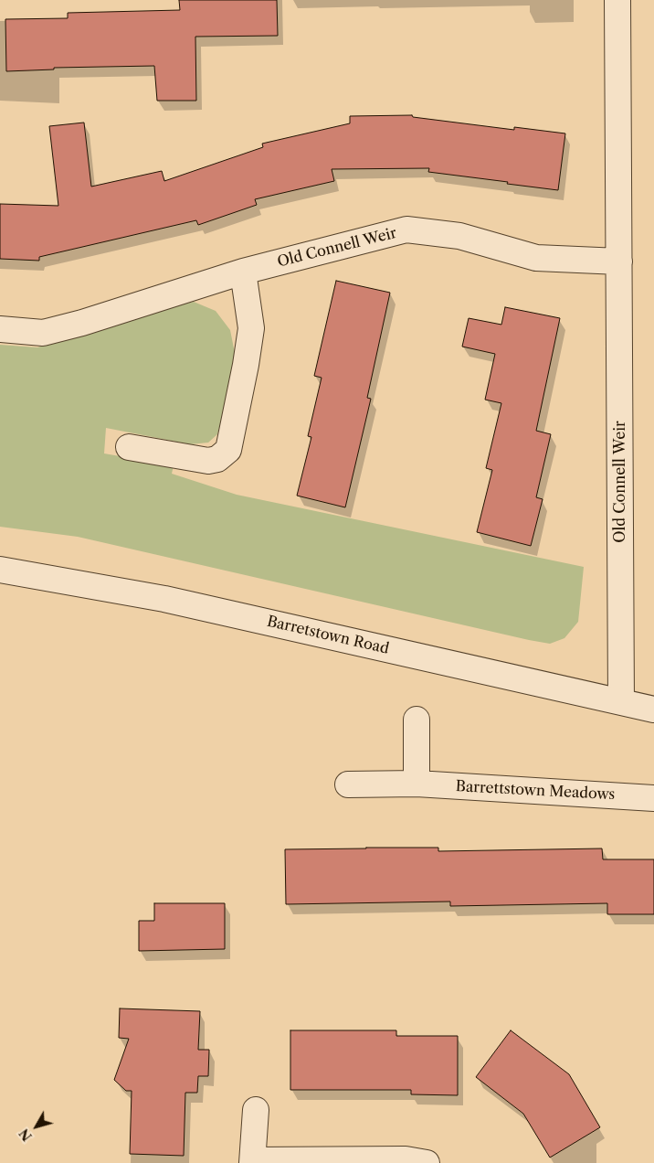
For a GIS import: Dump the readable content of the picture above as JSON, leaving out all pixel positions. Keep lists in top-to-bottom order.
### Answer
{
  "streets": {
    "street": ["Old Connell Weir", "Barretstown Road", "Barrettstown Meadows"]
  },
  "crossings": [
    ["Old Connell Weir", "Barretstown Road"]
  ],
  "north": "bottom left"
}
